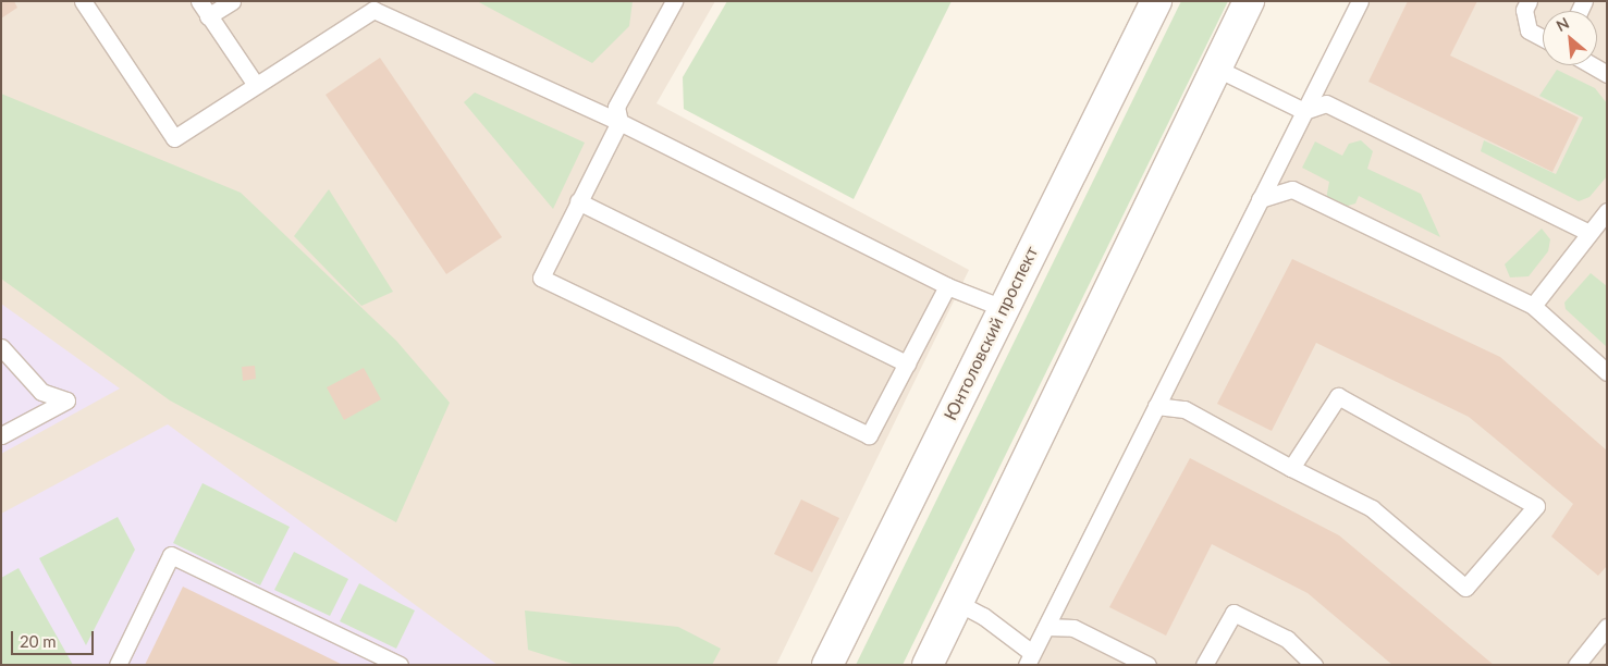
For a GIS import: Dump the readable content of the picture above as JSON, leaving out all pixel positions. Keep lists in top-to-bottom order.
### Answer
{
  "streets": {
    "street": ["Юнтоловский проспект"]
  },
  "scale_bar": "20 m",
  "north": "top left"
}
